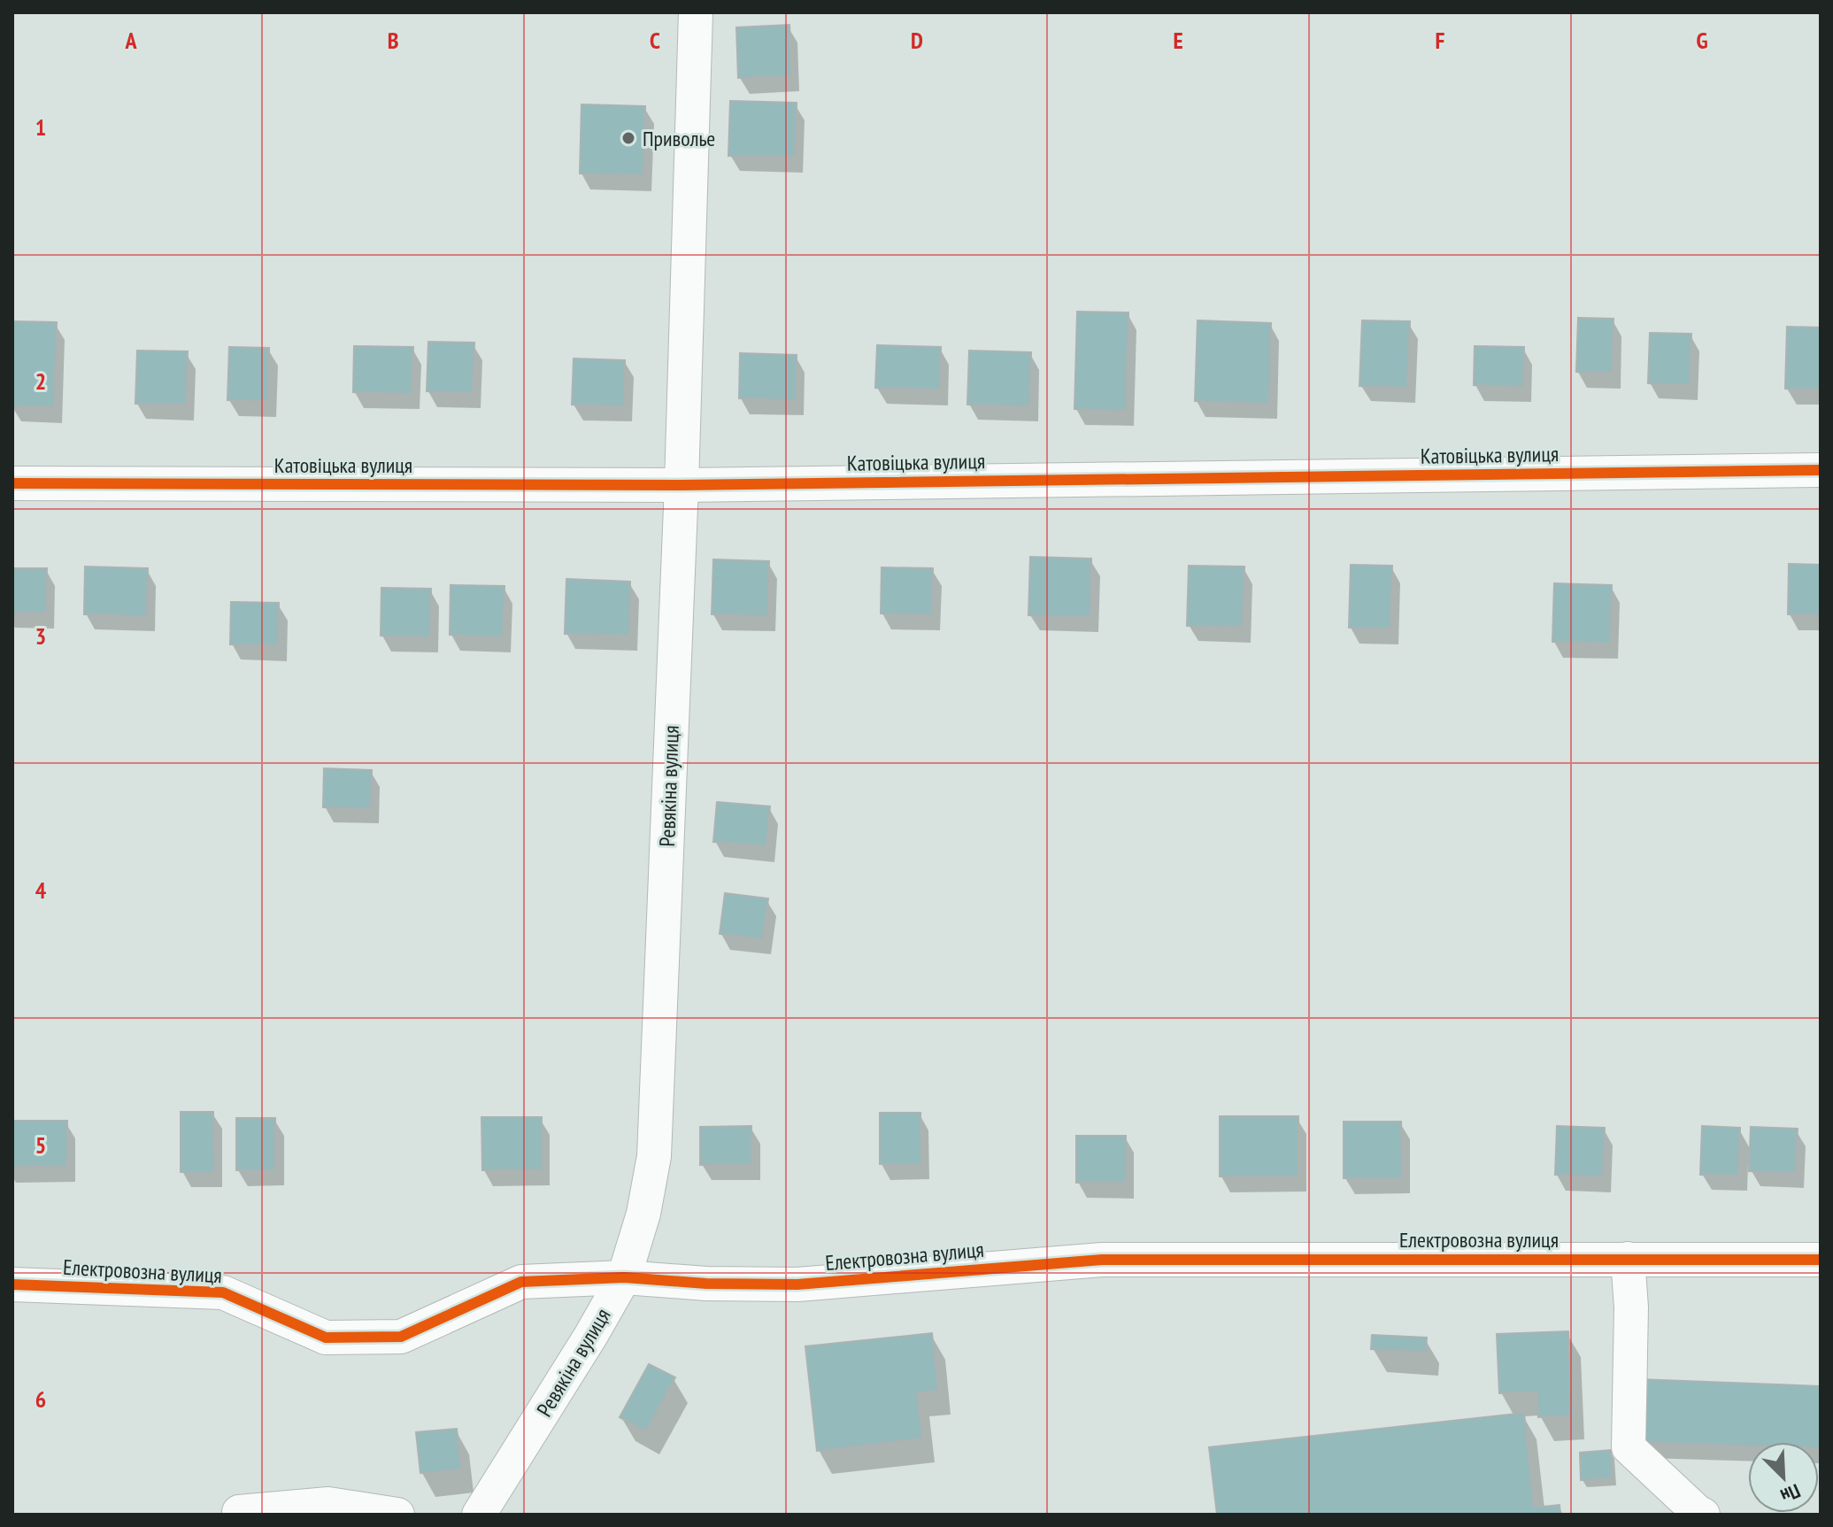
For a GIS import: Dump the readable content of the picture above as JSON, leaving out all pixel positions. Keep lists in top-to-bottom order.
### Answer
{
  "streets": {
    "street": ["Катовіцька вулиця", "Ревякіна вулиця", "Електровозна вулиця"]
  },
  "crossings": [
    ["Катовіцька вулиця", "Ревякіна вулиця"],
    ["Ревякіна вулиця", "Електровозна вулиця"]
  ],
  "places": ["Приволье"],
  "north": "bottom right",
  "grid": {
    "columns": [
      "A",
      "B",
      "C",
      "D",
      "E",
      "F",
      "G"
    ],
    "rows": [
      "1",
      "2",
      "3",
      "4",
      "5",
      "6"
    ]
  }
}
